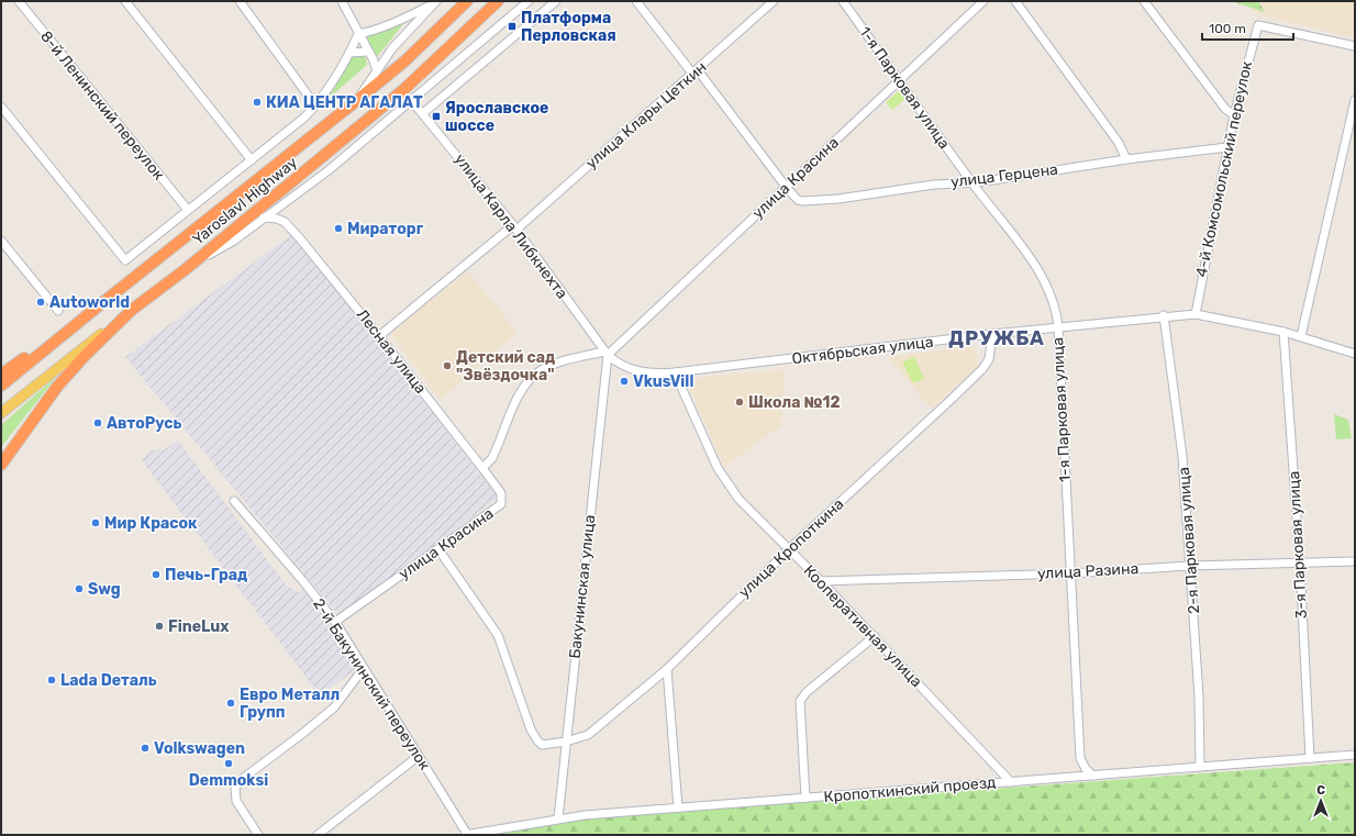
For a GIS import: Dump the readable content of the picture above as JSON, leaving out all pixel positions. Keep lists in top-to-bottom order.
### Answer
{
  "streets": {
    "highway": ["Yaroslavl Highway"],
    "street": [
      "1-я Парковая улица",
      "8-й Ленинский переулок",
      "улица Клары Цеткин",
      "4-й Комсомольский переулок",
      "улица Герцена",
      "улица Красина",
      "улица Карла Либкнехта",
      "Октябрьская улица",
      "Лесная улица",
      "2-я Парковая улица",
      "3-я Парковая улица",
      "улица Кропоткина",
      "улица Разина",
      "Бакунинская улица",
      "Кооперативная улица",
      "2-й Бакунинский переулок",
      "Кропоткинский проезд"
    ]
  },
  "crossings": [
    ["1-я Парковая улица", "улица Герцена"],
    ["1-я Парковая улица", "улица Красина"],
    ["1-я Парковая улица", "Октябрьская улица"],
    ["1-я Парковая улица", "улица Разина"],
    ["1-я Парковая улица", "Кропоткинский проезд"],
    ["улица Клары Цеткин", "улица Герцена"],
    ["улица Клары Цеткин", "улица Карла Либкнехта"],
    ["улица Клары Цеткин", "Лесная улица"],
    ["4-й Комсомольский переулок", "улица Герцена"],
    ["4-й Комсомольский переулок", "Октябрьская улица"],
    ["улица Герцена", "улица Красина"],
    ["улица Красина", "улица Карла Либкнехта"],
    ["улица Красина", "Октябрьская улица"],
    ["улица Красина", "Лесная улица"],
    ["улица Красина", "улица Кропоткина"],
    ["улица Красина", "Бакунинская улица"],
    ["улица Красина", "2-й Бакунинский переулок"],
    ["улица Карла Либкнехта", "Октябрьская улица"],
    ["улица Карла Либкнехта", "Бакунинская улица"],
    ["Октябрьская улица", "2-я Парковая улица"],
    ["Октябрьская улица", "3-я Парковая улица"],
    ["Октябрьская улица", "улица Кропоткина"],
    ["Октябрьская улица", "Бакунинская улица"],
    ["Октябрьская улица", "Кооперативная улица"],
    ["2-я Парковая улица", "улица Разина"],
    ["2-я Парковая улица", "Кропоткинский проезд"],
    ["3-я Парковая улица", "улица Разина"],
    ["3-я Парковая улица", "Кропоткинский проезд"],
    ["улица Кропоткина", "Бакунинская улица"],
    ["улица Кропоткина", "Кооперативная улица"],
    ["улица Разина", "Кооперативная улица"],
    ["Бакунинская улица", "Кропоткинский проезд"],
    ["Кооперативная улица", "Кропоткинский проезд"],
    ["2-й Бакунинский переулок", "Кропоткинский проезд"]
  ],
  "districts": ["ДРУЖБА"],
  "places": {
    "transit": ["Платформа Перловская", "Ярославское шоссе"],
    "other": [
      "КИА ЦЕНТР АГАЛАТ",
      "Мираторг",
      "Autoworld",
      "Детский сад \"Звёздочка\"",
      "VkusVill",
      "Школа №12",
      "АвтоРусь",
      "Мир Красок",
      "Печь-Град",
      "Swg",
      "FineLux",
      "Lada Dеталь",
      "Евро Металл Групп",
      "Volkswagen",
      "Demmoksi"
    ]
  },
  "scale_bar": "100 m",
  "north": "top"
}
